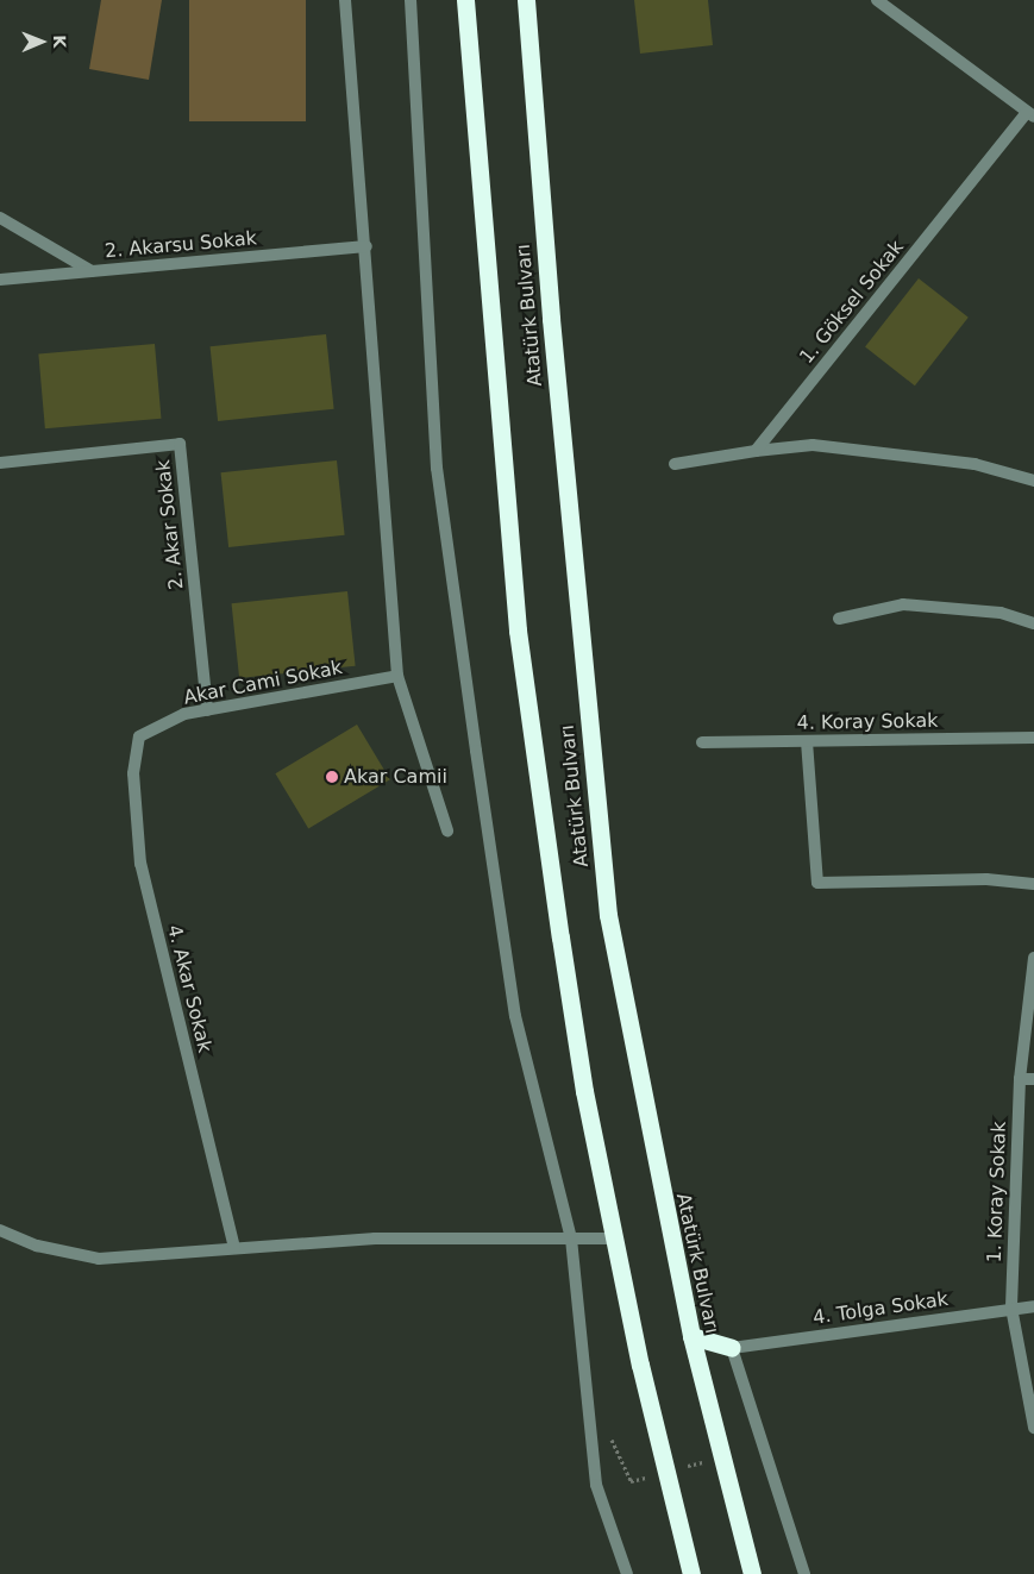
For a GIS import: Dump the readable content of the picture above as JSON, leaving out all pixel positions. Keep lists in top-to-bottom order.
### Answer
{
  "streets": {
    "highway": ["Atatürk Bulvarı"],
    "street": [
      "2. Akarsu Sokak",
      "1. Göksel Sokak",
      "2. Akar Sokak",
      "Akar Cami Sokak",
      "4. Koray Sokak",
      "4. Akar Sokak",
      "1. Koray Sokak",
      "4. Tolga Sokak"
    ]
  },
  "crossings": [
    ["2. Akar Sokak", "Akar Cami Sokak"],
    ["Akar Cami Sokak", "4. Akar Sokak"],
    ["1. Koray Sokak", "4. Tolga Sokak"]
  ],
  "places": ["Akar Camii"],
  "north": "right"
}
